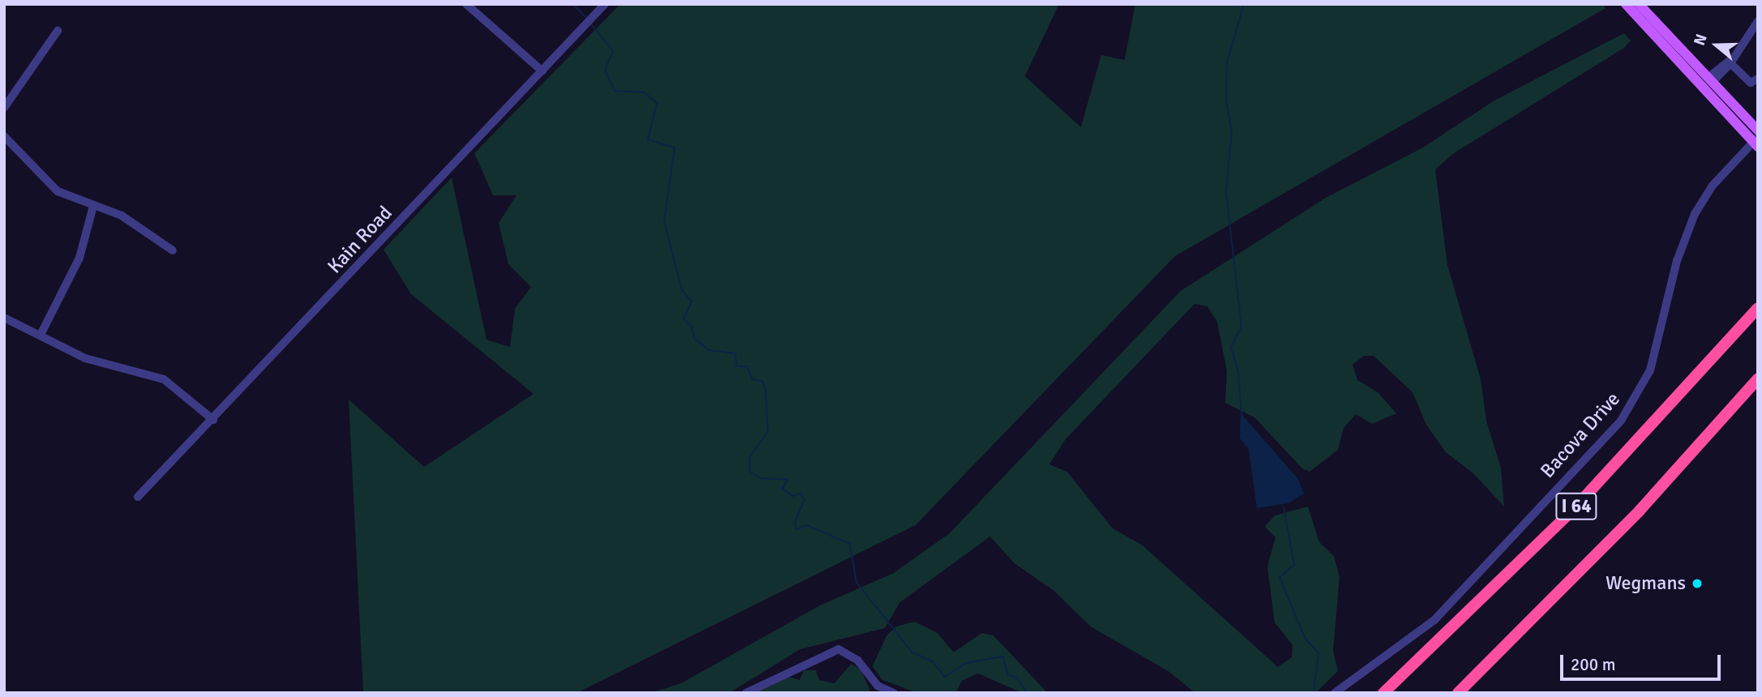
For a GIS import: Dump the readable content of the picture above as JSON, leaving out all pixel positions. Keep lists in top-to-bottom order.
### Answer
{
  "streets": {
    "highway": ["I 64"],
    "street": ["Kain Road", "Bacova Drive"]
  },
  "places": ["Wegmans"],
  "scale_bar": "200 m",
  "north": "left"
}
